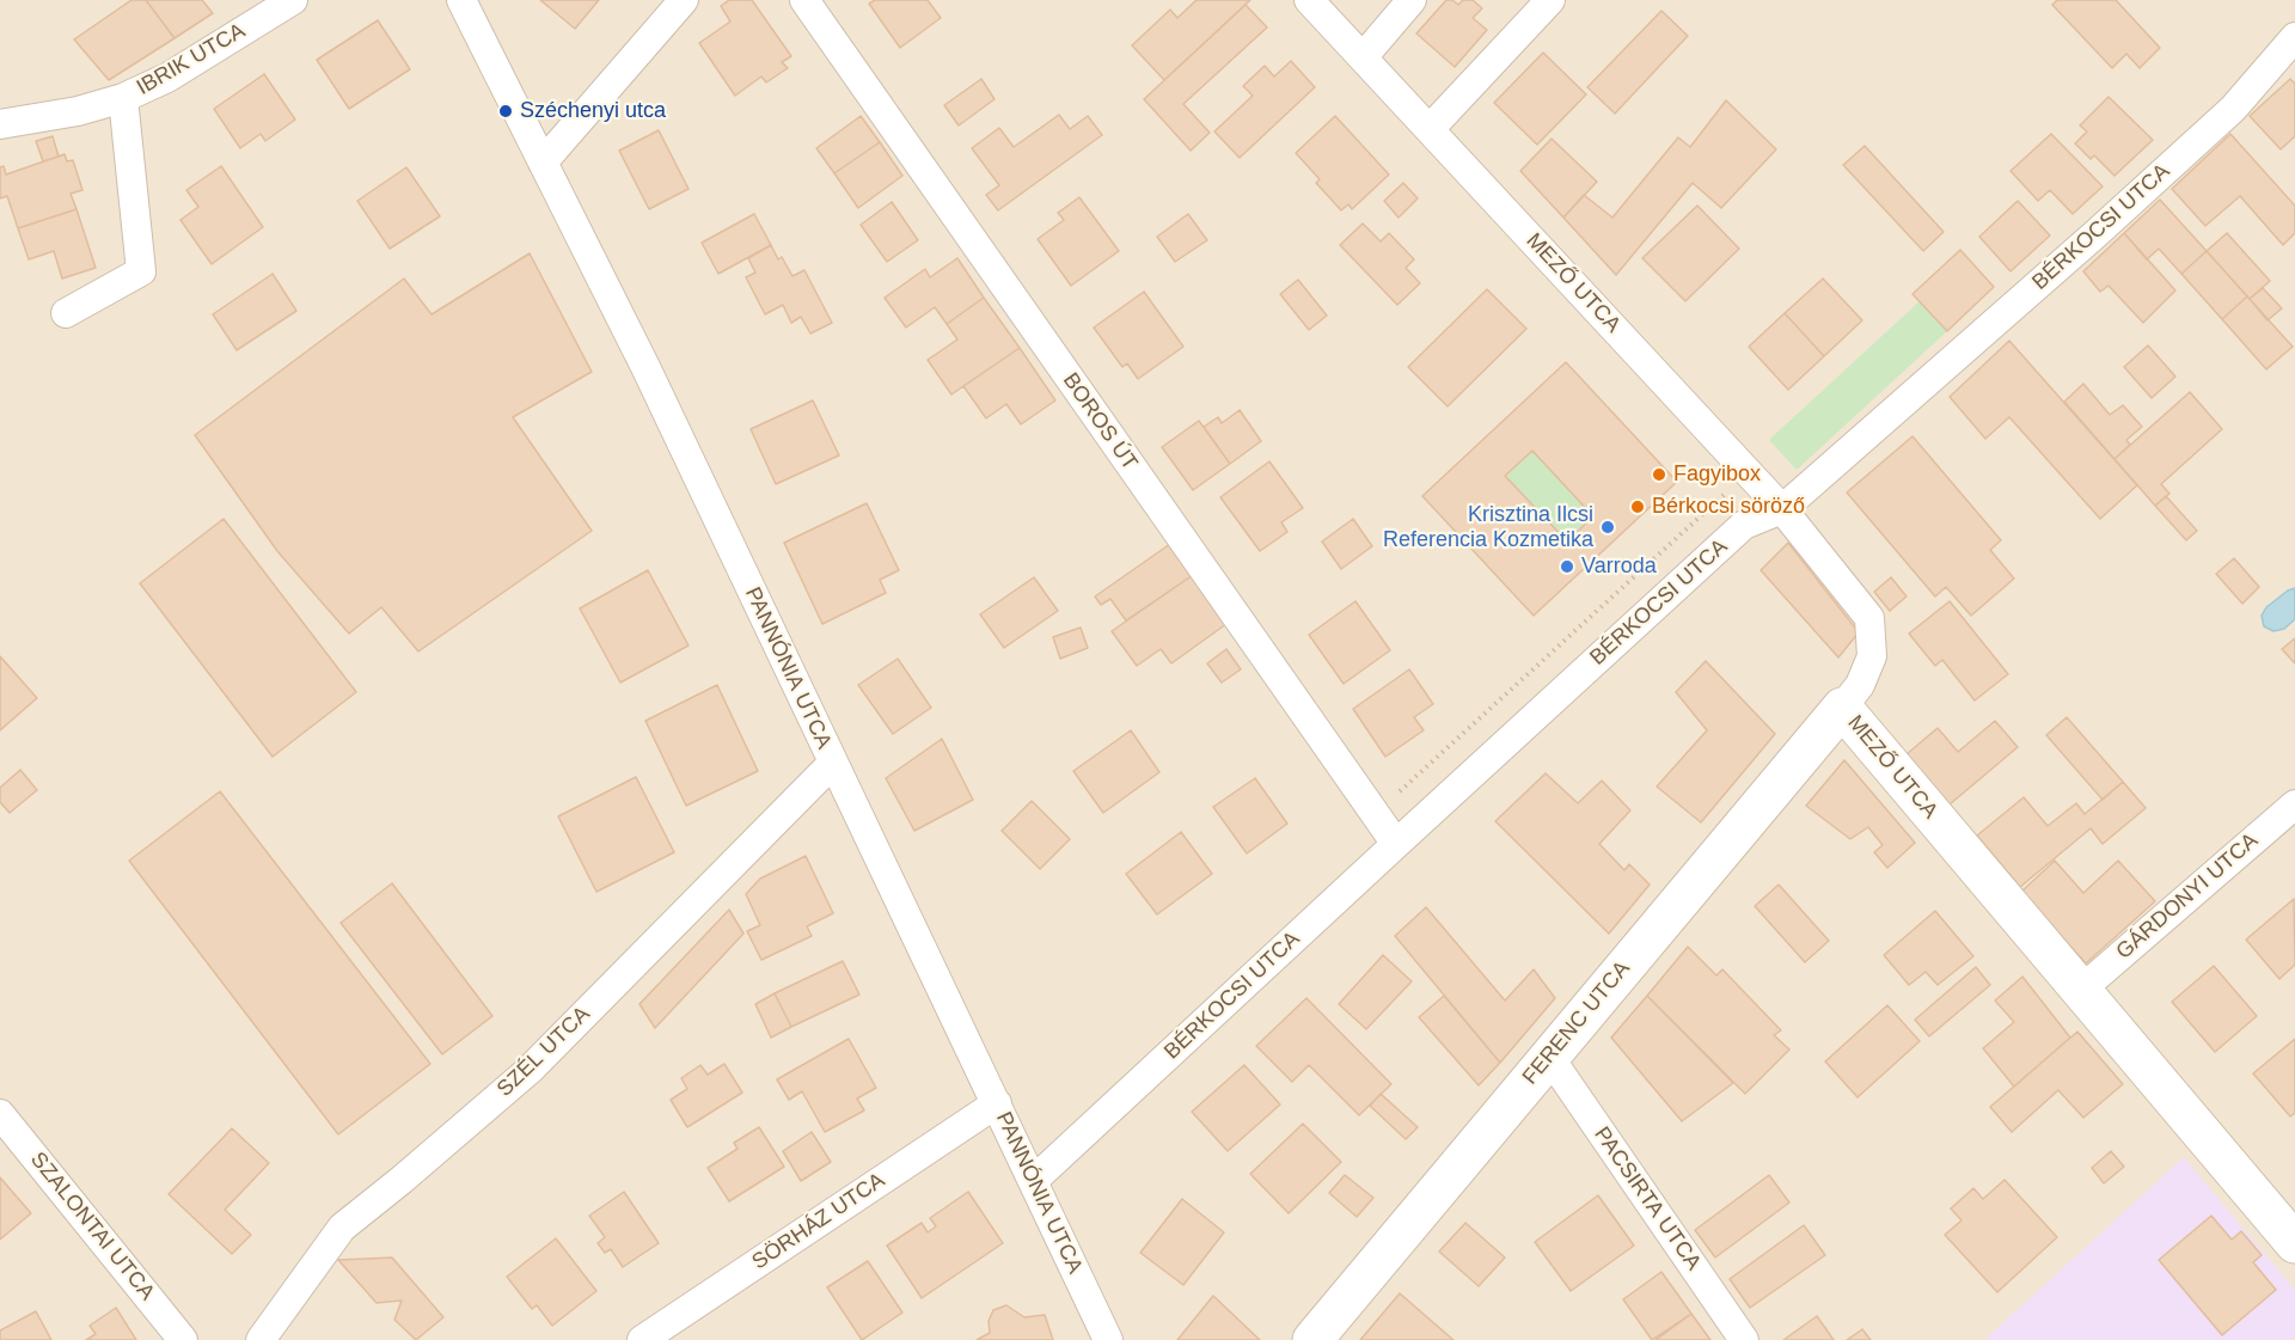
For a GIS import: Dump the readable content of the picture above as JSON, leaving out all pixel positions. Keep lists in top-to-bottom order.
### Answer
{
  "streets": {
    "street": [
      "IBRIK UTCA",
      "BÉRKOCSI UTCA",
      "MEZŐ UTCA",
      "BOROS ÚT",
      "PANNÓNIA UTCA",
      "GÁRDONYI UTCA",
      "FERENC UTCA",
      "SZÉL UTCA",
      "PACSIRTA UTCA",
      "SÖRHÁZ UTCA",
      "SZALONTAI UTCA"
    ]
  },
  "crossings": [
    ["BÉRKOCSI UTCA", "MEZŐ UTCA"],
    ["BÉRKOCSI UTCA", "BOROS ÚT"],
    ["BÉRKOCSI UTCA", "PANNÓNIA UTCA"],
    ["MEZŐ UTCA", "GÁRDONYI UTCA"],
    ["MEZŐ UTCA", "FERENC UTCA"],
    ["PANNÓNIA UTCA", "SZÉL UTCA"],
    ["PANNÓNIA UTCA", "SÖRHÁZ UTCA"],
    ["FERENC UTCA", "PACSIRTA UTCA"]
  ],
  "places": [
    "Széchenyi utca",
    "Fagyibox",
    "Bérkocsi söröző",
    "Krisztina Ilcsi Referencia Kozmetika",
    "Varroda"
  ]
}
